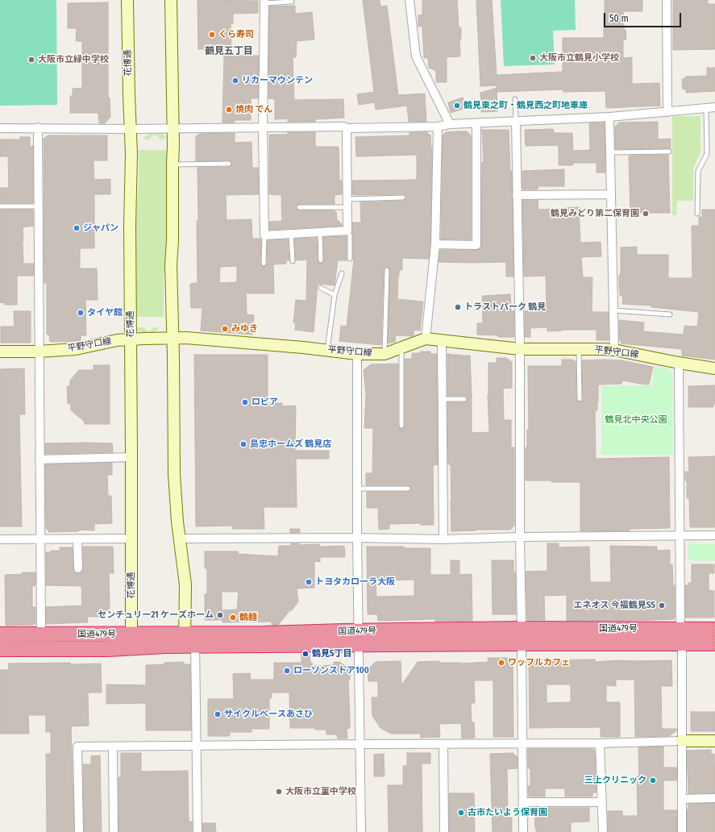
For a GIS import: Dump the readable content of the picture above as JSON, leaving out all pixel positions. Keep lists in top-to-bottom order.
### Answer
{
  "streets": {
    "highway": ["国道479号"],
    "street": ["花博通", "平野守口線"]
  },
  "crossings": [
    ["花博通", "平野守口線"],
    ["花博通", "国道479号"]
  ],
  "districts": ["鶴見五丁目"],
  "parks": ["鶴見北中央公園"],
  "places": [
    "くら寿司",
    "大阪市立鶴見小学校",
    "大阪市立緑中学校",
    "リカーマウンテン",
    "鶴見東之町・鶴見西之町地車庫",
    "焼肉 でん",
    "鶴見みどり第二保育園",
    "ジャパン",
    "トラストパーク 鶴見",
    "タイヤ館",
    "みゆき",
    "ロピア",
    "島忠ホームズ 鶴見店",
    "トヨタカローラ大阪",
    "エネオス 今福鶴見SS",
    "センチュリー21 ケーズホーム",
    "鶴麺",
    "鶴見5丁目",
    "ワッフルカフェ",
    "ローソンストア100",
    "サイクルベースあさひ",
    "三上クリニック",
    "大阪市立菫中学校",
    "古市たいよう保育園"
  ],
  "scale_bar": "50 m"
}
